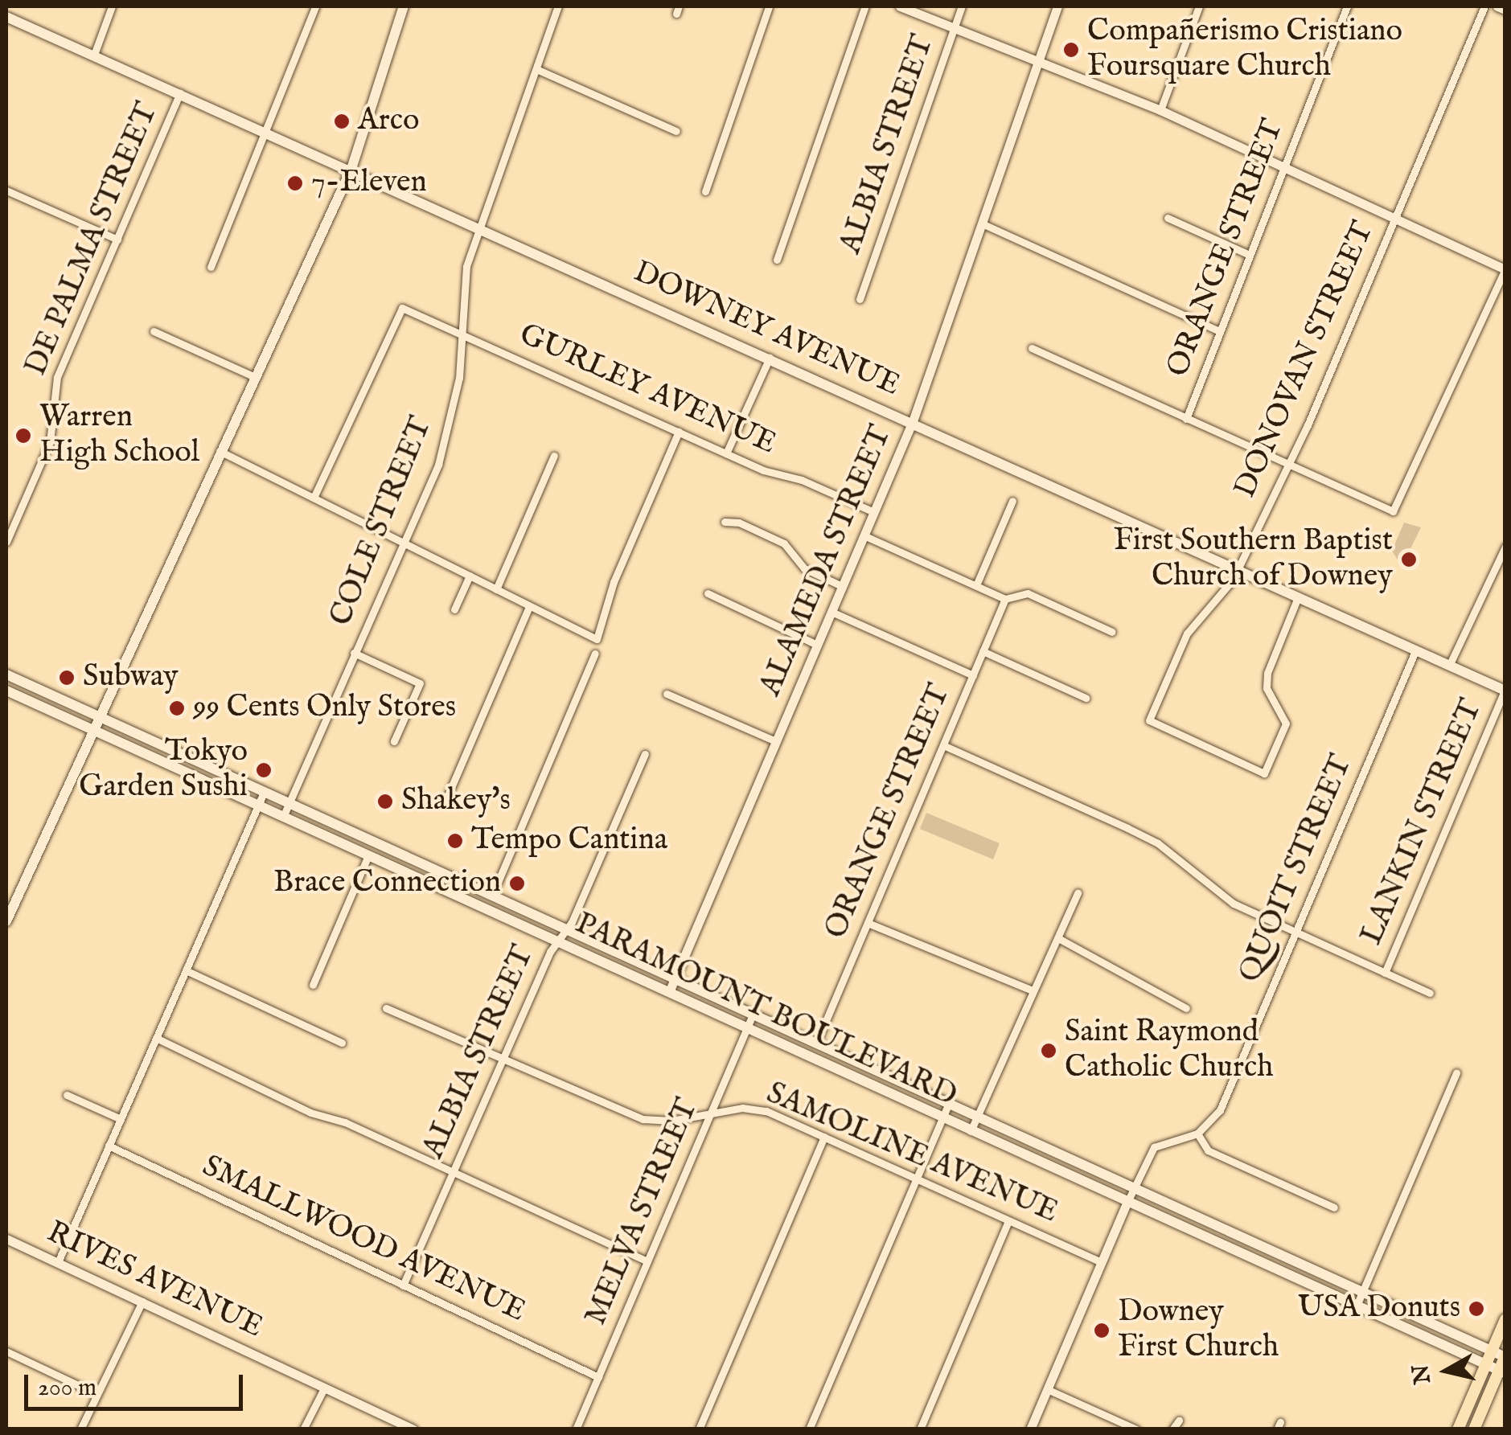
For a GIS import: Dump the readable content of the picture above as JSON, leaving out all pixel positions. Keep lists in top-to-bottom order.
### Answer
{
  "streets": {
    "main road": ["DOWNEY AVENUE", "PARAMOUNT BOULEVARD"],
    "street": [
      "ALBIA STREET",
      "DE PALMA STREET",
      "ORANGE STREET",
      "DONOVAN STREET",
      "GURLEY AVENUE",
      "COLE STREET",
      "ALAMEDA STREET",
      "LANKIN STREET",
      "QUOIT STREET",
      "SAMOLINE AVENUE",
      "MELVA STREET",
      "SMALLWOOD AVENUE",
      "RIVES AVENUE"
    ]
  },
  "crossings": [
    ["ALBIA STREET", "PARAMOUNT BOULEVARD"],
    ["ALBIA STREET", "SAMOLINE AVENUE"],
    ["ALBIA STREET", "SMALLWOOD AVENUE"],
    ["DE PALMA STREET", "DOWNEY AVENUE"],
    ["ORANGE STREET", "PARAMOUNT BOULEVARD"],
    ["DOWNEY AVENUE", "DONOVAN STREET"],
    ["DOWNEY AVENUE", "COLE STREET"],
    ["DOWNEY AVENUE", "ALAMEDA STREET"],
    ["DOWNEY AVENUE", "LANKIN STREET"],
    ["DOWNEY AVENUE", "QUOIT STREET"],
    ["GURLEY AVENUE", "COLE STREET"],
    ["GURLEY AVENUE", "ALAMEDA STREET"],
    ["COLE STREET", "PARAMOUNT BOULEVARD"],
    ["ALAMEDA STREET", "PARAMOUNT BOULEVARD"],
    ["PARAMOUNT BOULEVARD", "MELVA STREET"],
    ["SAMOLINE AVENUE", "MELVA STREET"],
    ["MELVA STREET", "SMALLWOOD AVENUE"]
  ],
  "places": [
    "Compañerismo Cristiano Foursquare Church",
    "Arco",
    "7-Eleven",
    "Warren High School",
    "First Southern Baptist Church of Downey",
    "Subway",
    "99 Cents Only Stores",
    "Tokyo Garden Sushi",
    "Shakey's",
    "Tempo Cantina",
    "Brace Connection",
    "Saint Raymond Catholic Church",
    "USA Donuts",
    "Downey First Church"
  ],
  "scale_bar": "200 m",
  "north": "left"
}
